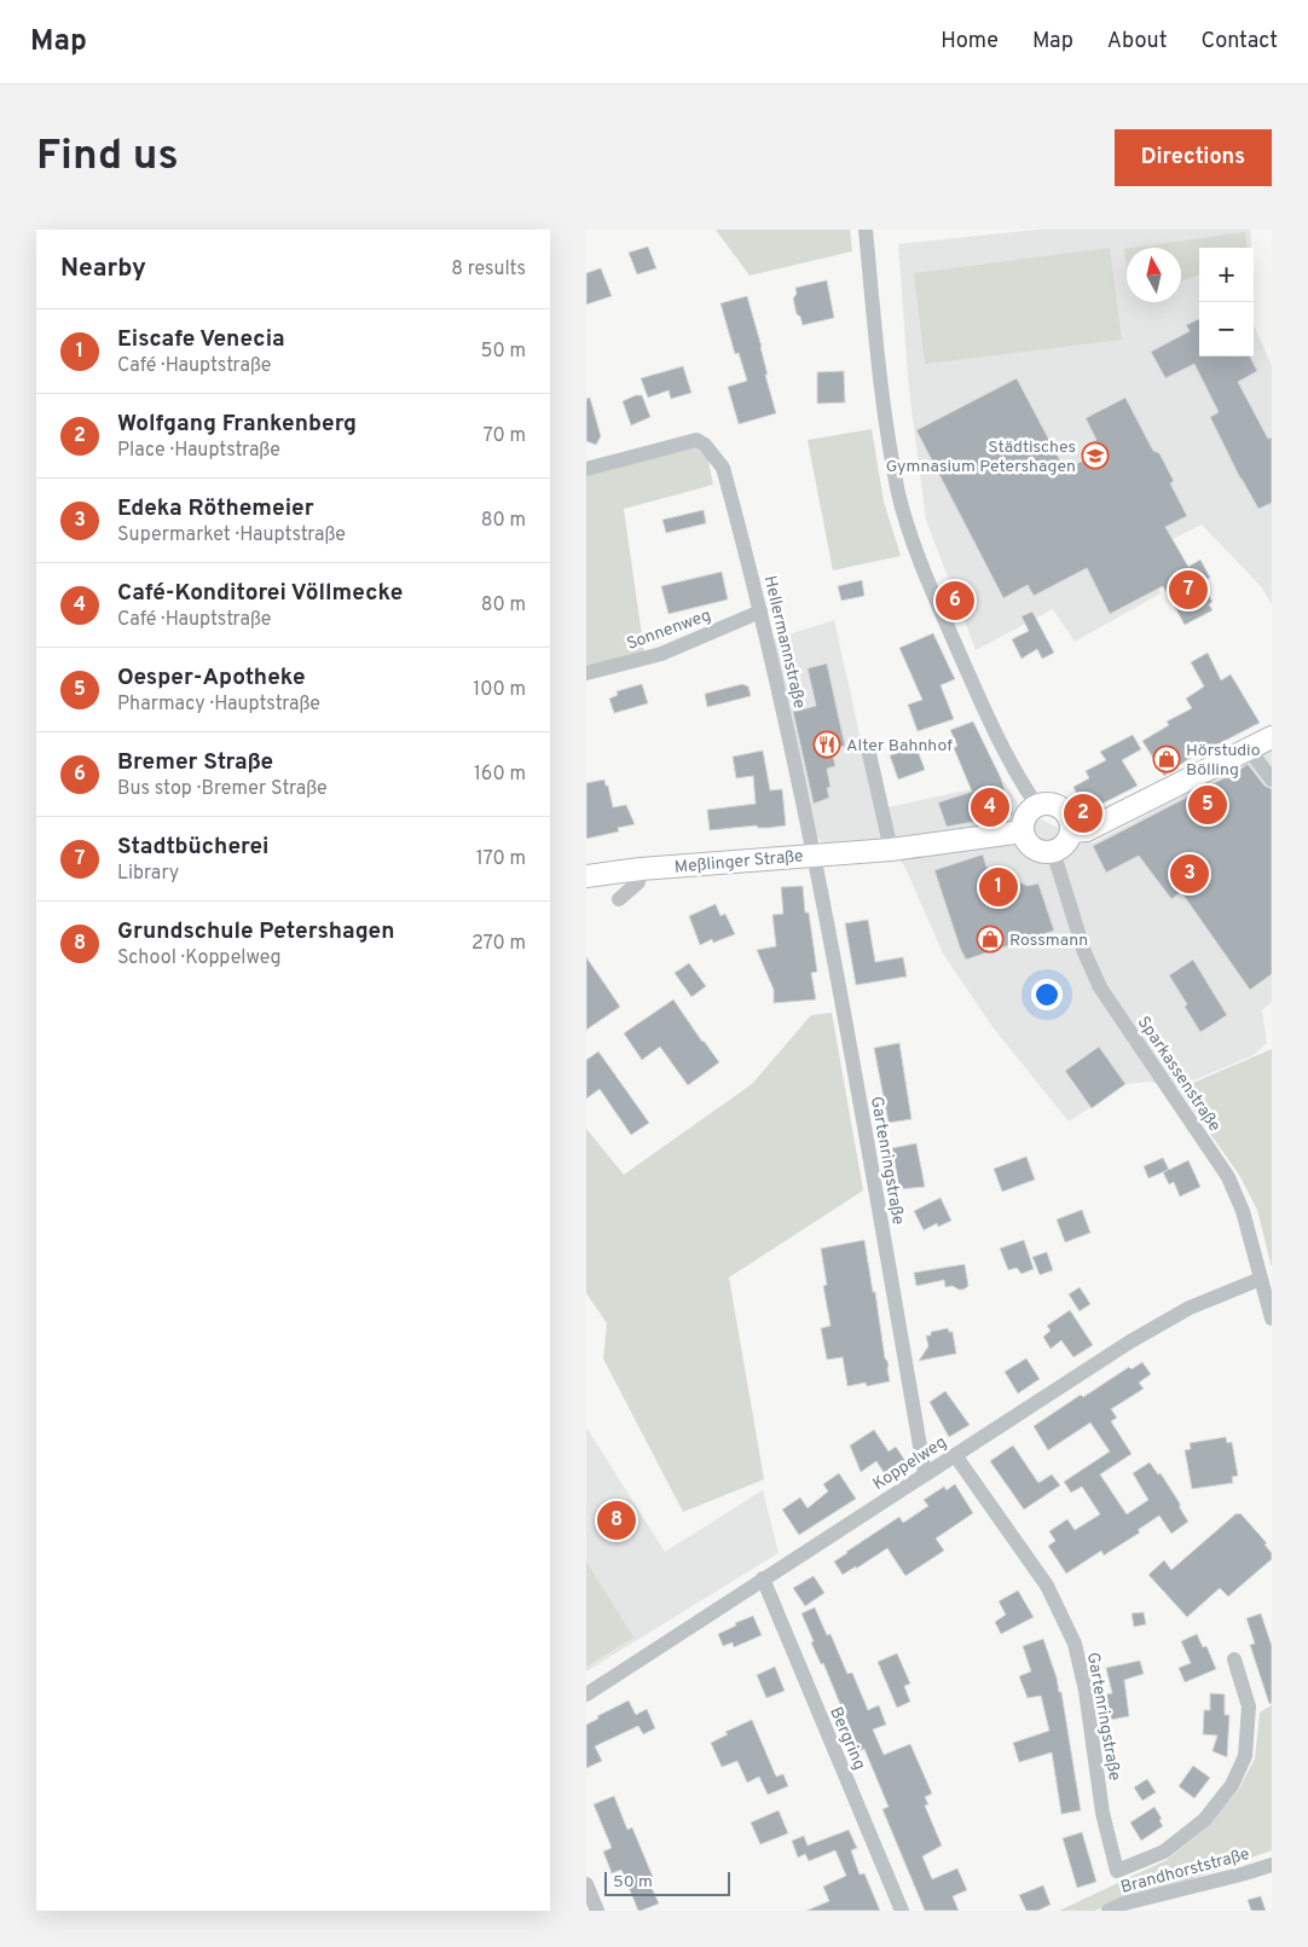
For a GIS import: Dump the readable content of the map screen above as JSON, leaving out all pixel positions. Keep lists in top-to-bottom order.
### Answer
{
  "streets": {
    "street": [
      "Sonnenweg",
      "Hellermannstraße",
      "Meßlinger Straße",
      "Sparkassenstraße",
      "Gartenringstraße",
      "Koppelweg",
      "Bergring",
      "Brandhorststraße"
    ]
  },
  "crossings": [
    ["Sonnenweg", "Hellermannstraße"],
    ["Hellermannstraße", "Meßlinger Straße"],
    ["Hellermannstraße", "Gartenringstraße"],
    ["Meßlinger Straße", "Sparkassenstraße"],
    ["Meßlinger Straße", "Gartenringstraße"],
    ["Sparkassenstraße", "Koppelweg"],
    ["Gartenringstraße", "Koppelweg"],
    ["Koppelweg", "Bergring"]
  ],
  "places": {
    "school or university": ["Städtisches Gymnasium Petershagen"],
    "restaurant": ["Alter Bahnhof"],
    "shop": ["Hörstudio Bölling", "Rossmann"]
  },
  "scale_bar": "50 m",
  "north": "top",
  "page": {
    "header": "Map",
    "nav": [
      "Home",
      "Map",
      "About",
      "Contact"
    ],
    "buttons": "Directions",
    "title": "Find us",
    "heading": ["Nearby", "8 results"],
    "map_buttons": ["+", "−"],
    "list": [
      {
        "mark": "1",
        "name": "Eiscafe Venecia",
        "note": "Café · Hauptstraße",
        "value": "50 m"
      },
      {
        "mark": "2",
        "name": "Wolfgang Frankenberg",
        "note": "Place · Hauptstraße",
        "value": "70 m"
      },
      {
        "mark": "3",
        "name": "Edeka Röthemeier",
        "note": "Supermarket · Hauptstraße",
        "value": "80 m"
      },
      {
        "mark": "4",
        "name": "Café-Konditorei Völlmecke",
        "note": "Café · Hauptstraße",
        "value": "80 m"
      },
      {
        "mark": "5",
        "name": "Oesper-Apotheke",
        "note": "Pharmacy · Hauptstraße",
        "value": "100 m"
      },
      {
        "mark": "6",
        "name": "Bremer Straße",
        "note": "Bus stop · Bremer Straße",
        "value": "160 m"
      },
      {
        "mark": "7",
        "name": "Stadtbücherei",
        "note": "Library",
        "value": "170 m"
      },
      {
        "mark": "8",
        "name": "Grundschule Petershagen",
        "note": "School · Koppelweg",
        "value": "270 m"
      }
    ],
    "pins": [
      "7",
      "6",
      "5",
      "4",
      "2",
      "3",
      "1",
      "8"
    ],
    "scale": "50 m"
  }
}
